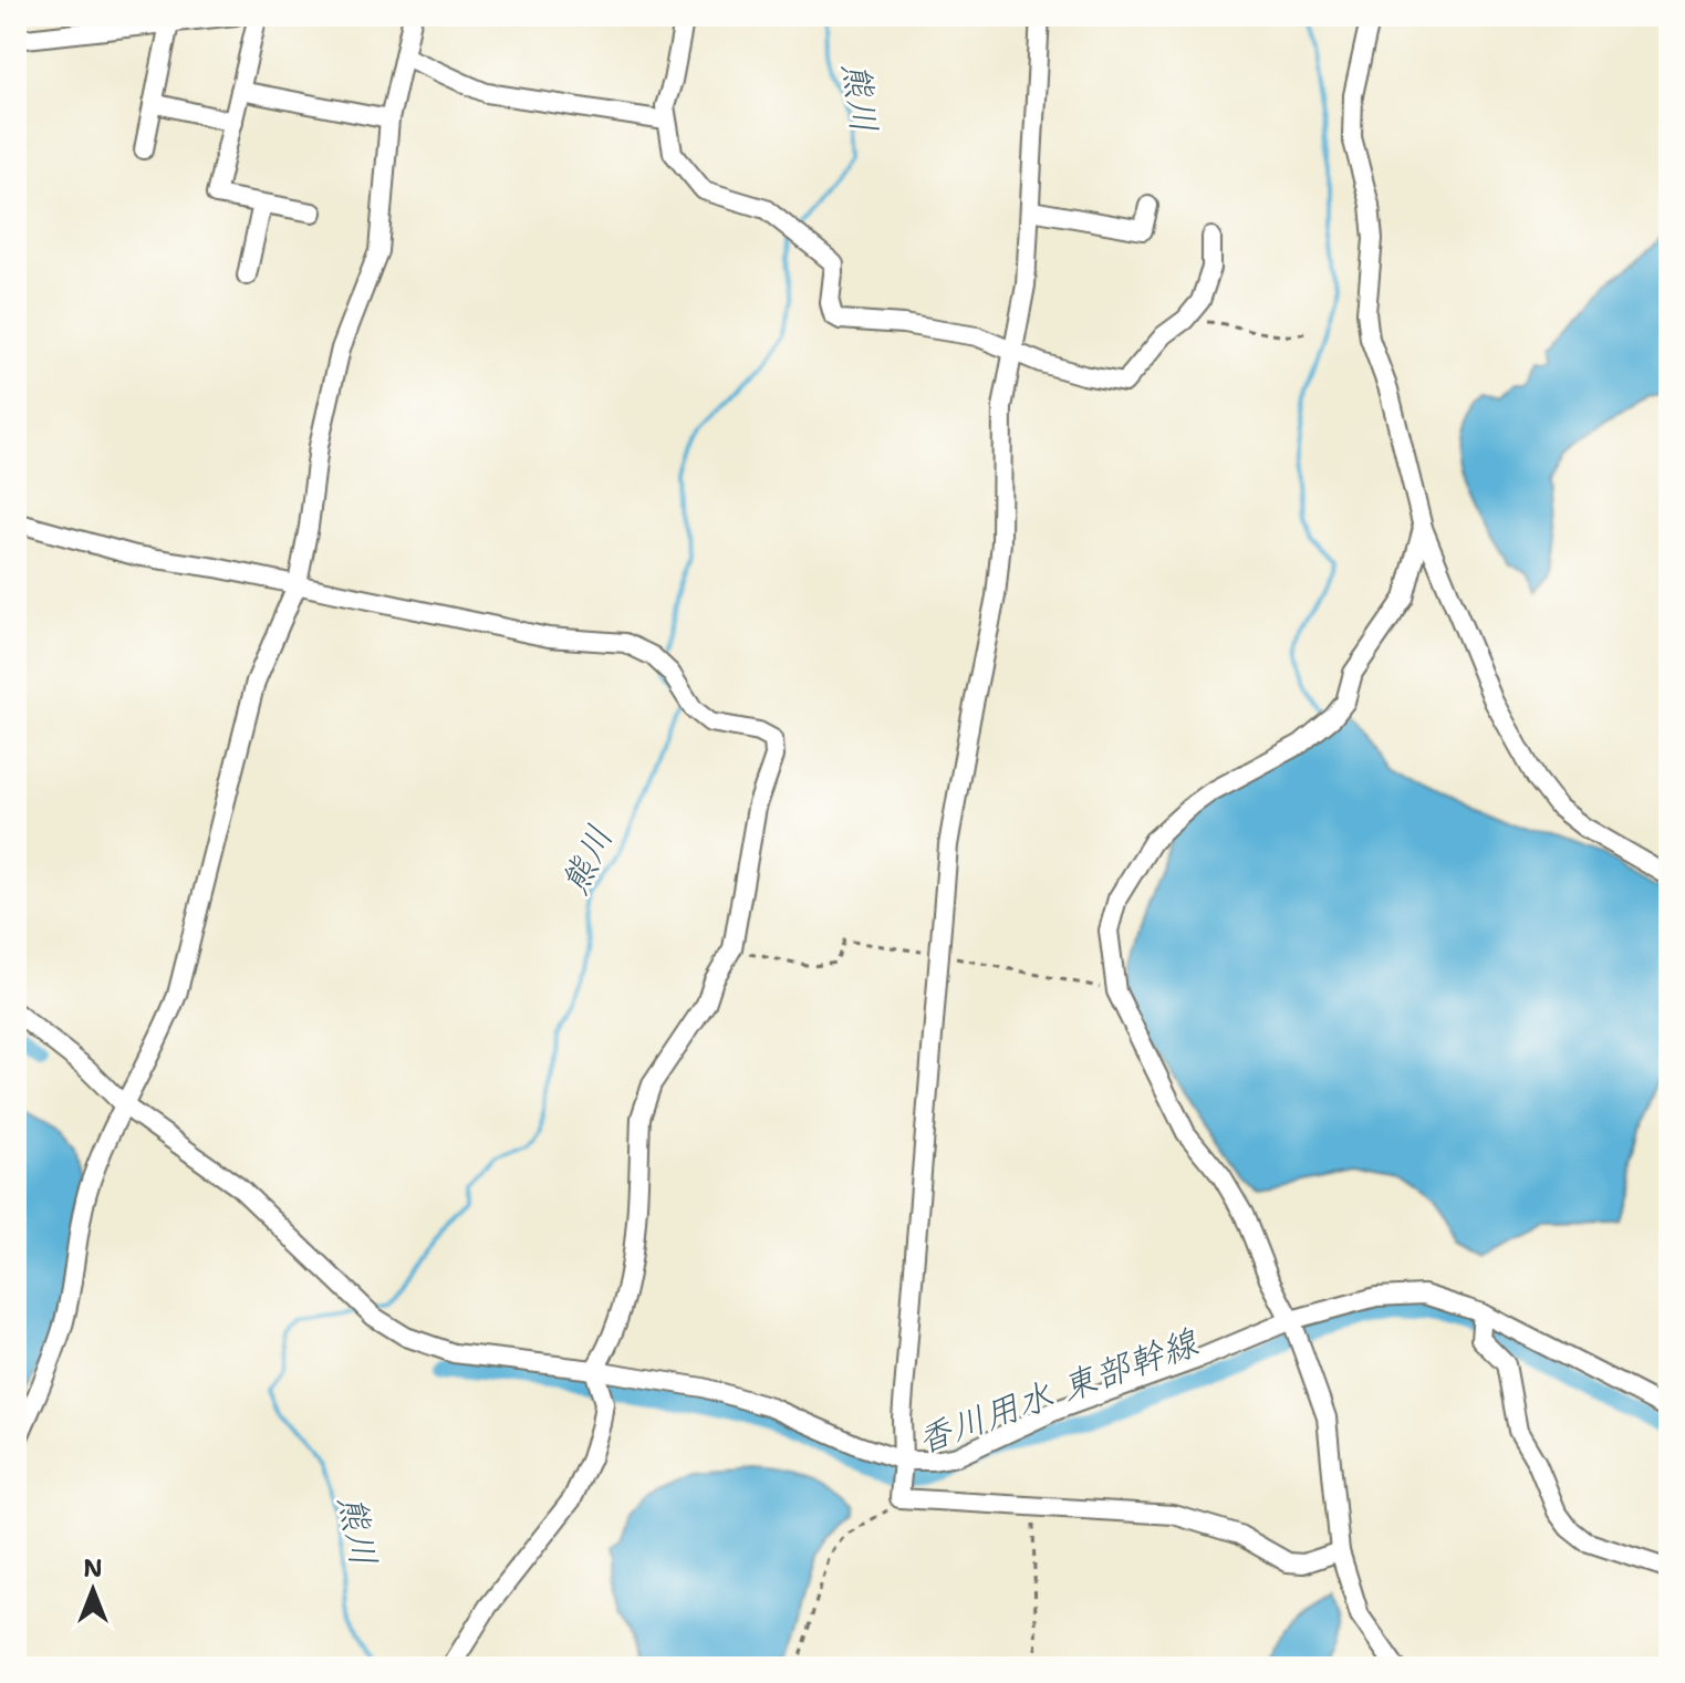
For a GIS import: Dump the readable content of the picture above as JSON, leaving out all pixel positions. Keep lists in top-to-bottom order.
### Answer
{
  "water": ["熊川", "香川用水 東部幹線"],
  "north": "top"
}
